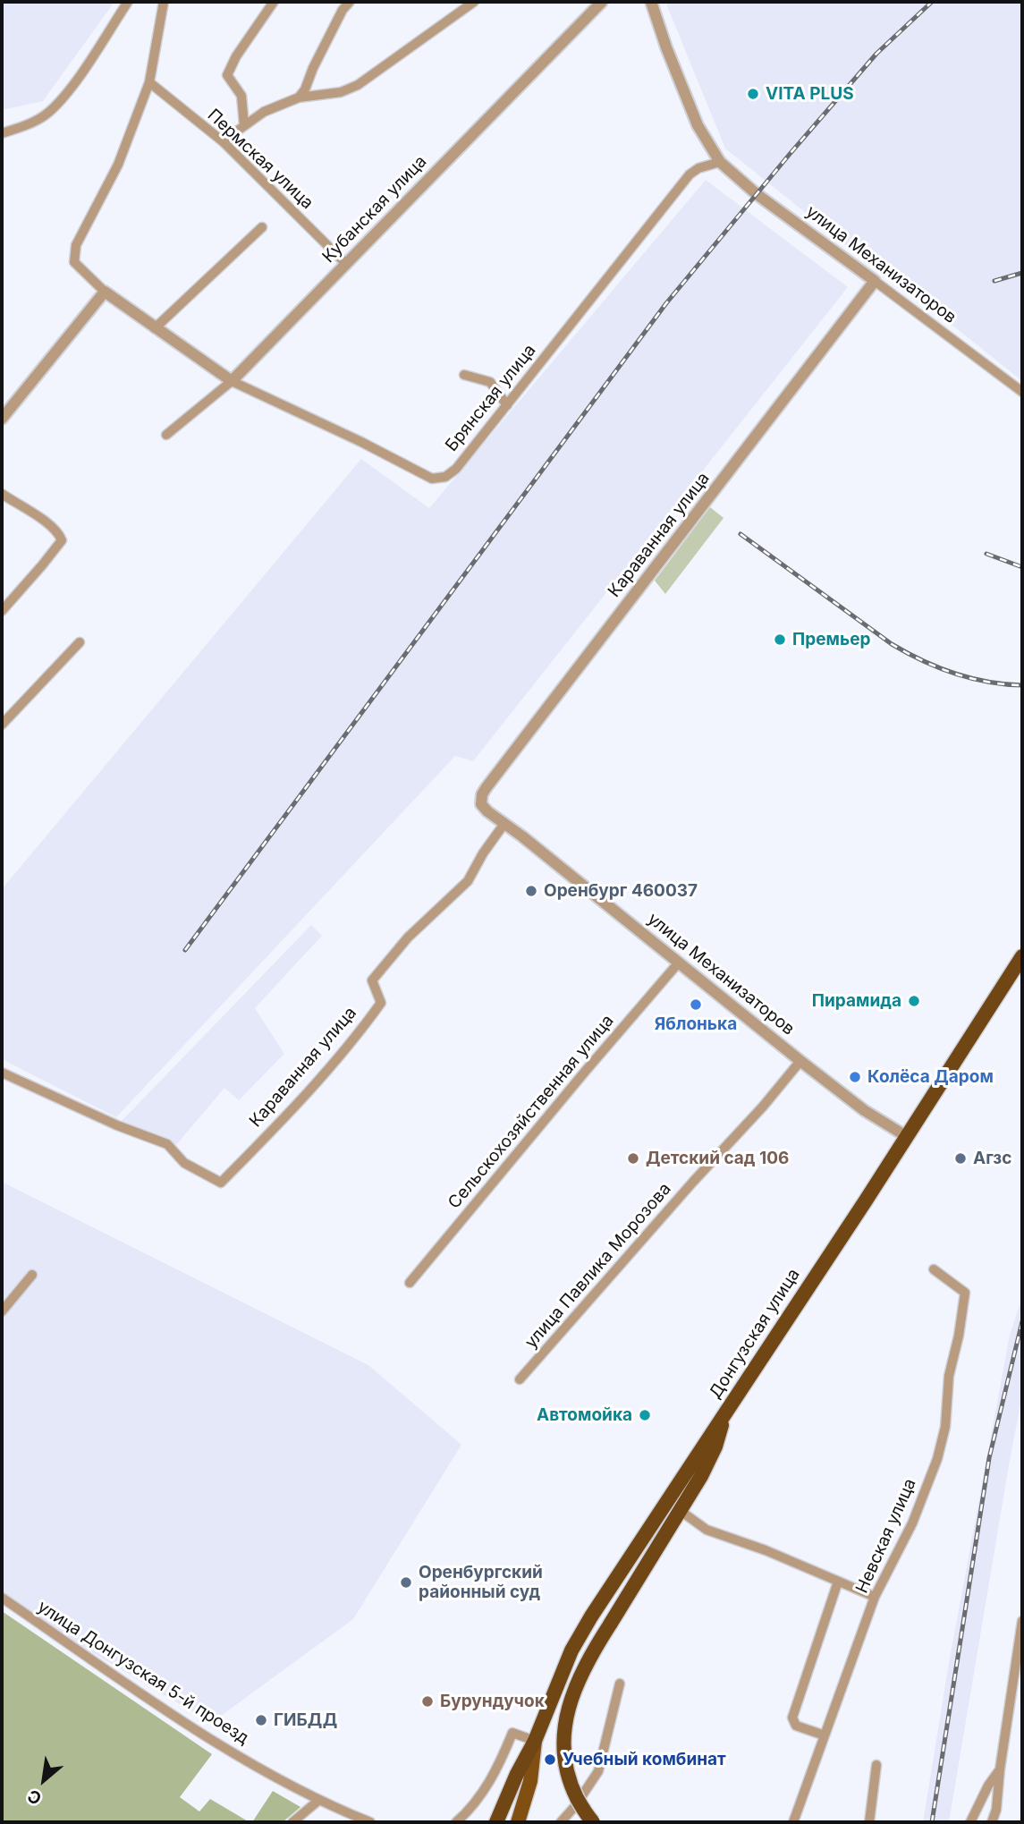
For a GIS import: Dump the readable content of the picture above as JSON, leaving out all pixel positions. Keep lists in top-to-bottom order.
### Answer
{
  "streets": {
    "highway": ["Донгузская улица"],
    "street": [
      "Пермская улица",
      "Кубанская улица",
      "улица Механизаторов",
      "Брянская улица",
      "Караванная улица",
      "Сельскохозяйственная улица",
      "улица Павлика Морозова",
      "Невская улица",
      "улица Донгузская 5-й проезд"
    ]
  },
  "crossings": [
    ["Пермская улица", "Кубанская улица"],
    ["Кубанская улица", "Брянская улица"],
    ["улица Механизаторов", "Брянская улица"],
    ["улица Механизаторов", "Караванная улица"],
    ["улица Механизаторов", "Сельскохозяйственная улица"],
    ["улица Механизаторов", "улица Павлика Морозова"],
    ["улица Механизаторов", "Донгузская улица"]
  ],
  "places": [
    "VITA PLUS",
    "Премьер",
    "Оренбург 460037",
    "Пирамида",
    "Яблонька",
    "Колёса Даром",
    "Детский сад 106",
    "Агзс",
    "Автомойка",
    "Оренбургский районный суд",
    "Бурундучок",
    "ГИБДД",
    "Учебный комбинат"
  ],
  "north": "bottom left"
}
